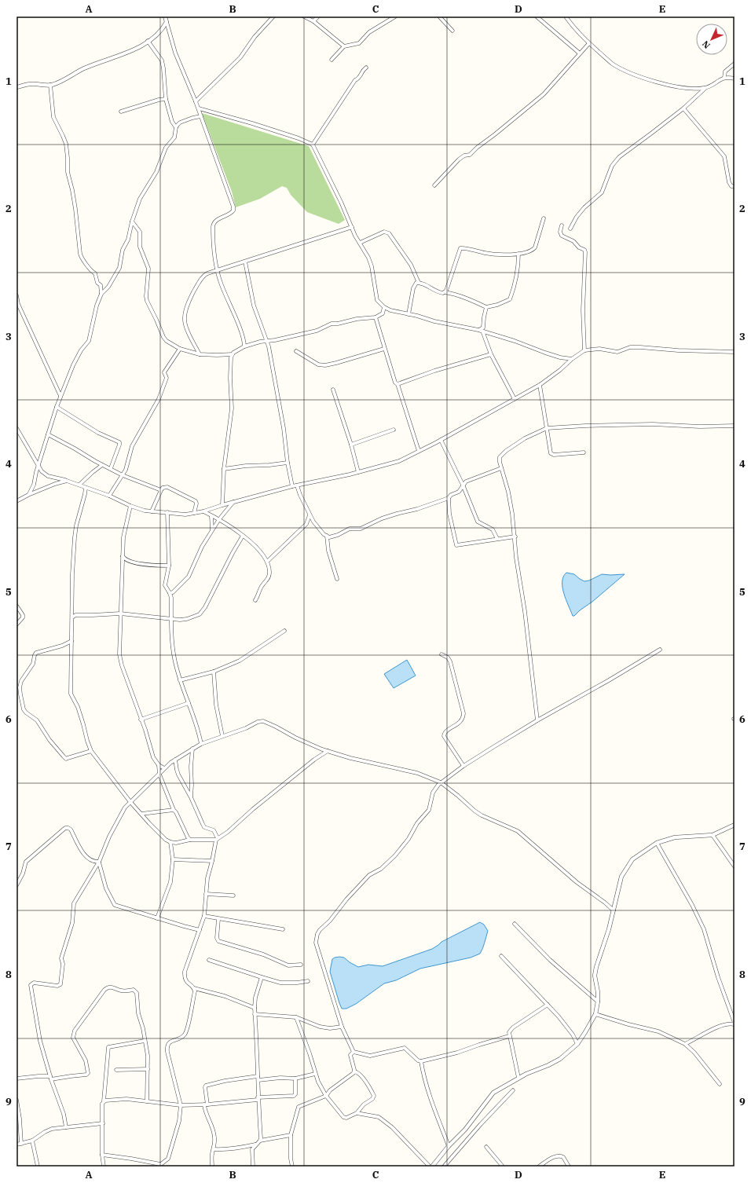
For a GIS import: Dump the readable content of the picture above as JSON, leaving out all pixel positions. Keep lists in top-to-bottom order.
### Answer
{
  "north": "bottom left",
  "grid": {
    "columns": [
      "A",
      "B",
      "C",
      "D",
      "E"
    ],
    "rows": [
      "1",
      "2",
      "3",
      "4",
      "5",
      "6",
      "7",
      "8",
      "9"
    ]
  }
}
